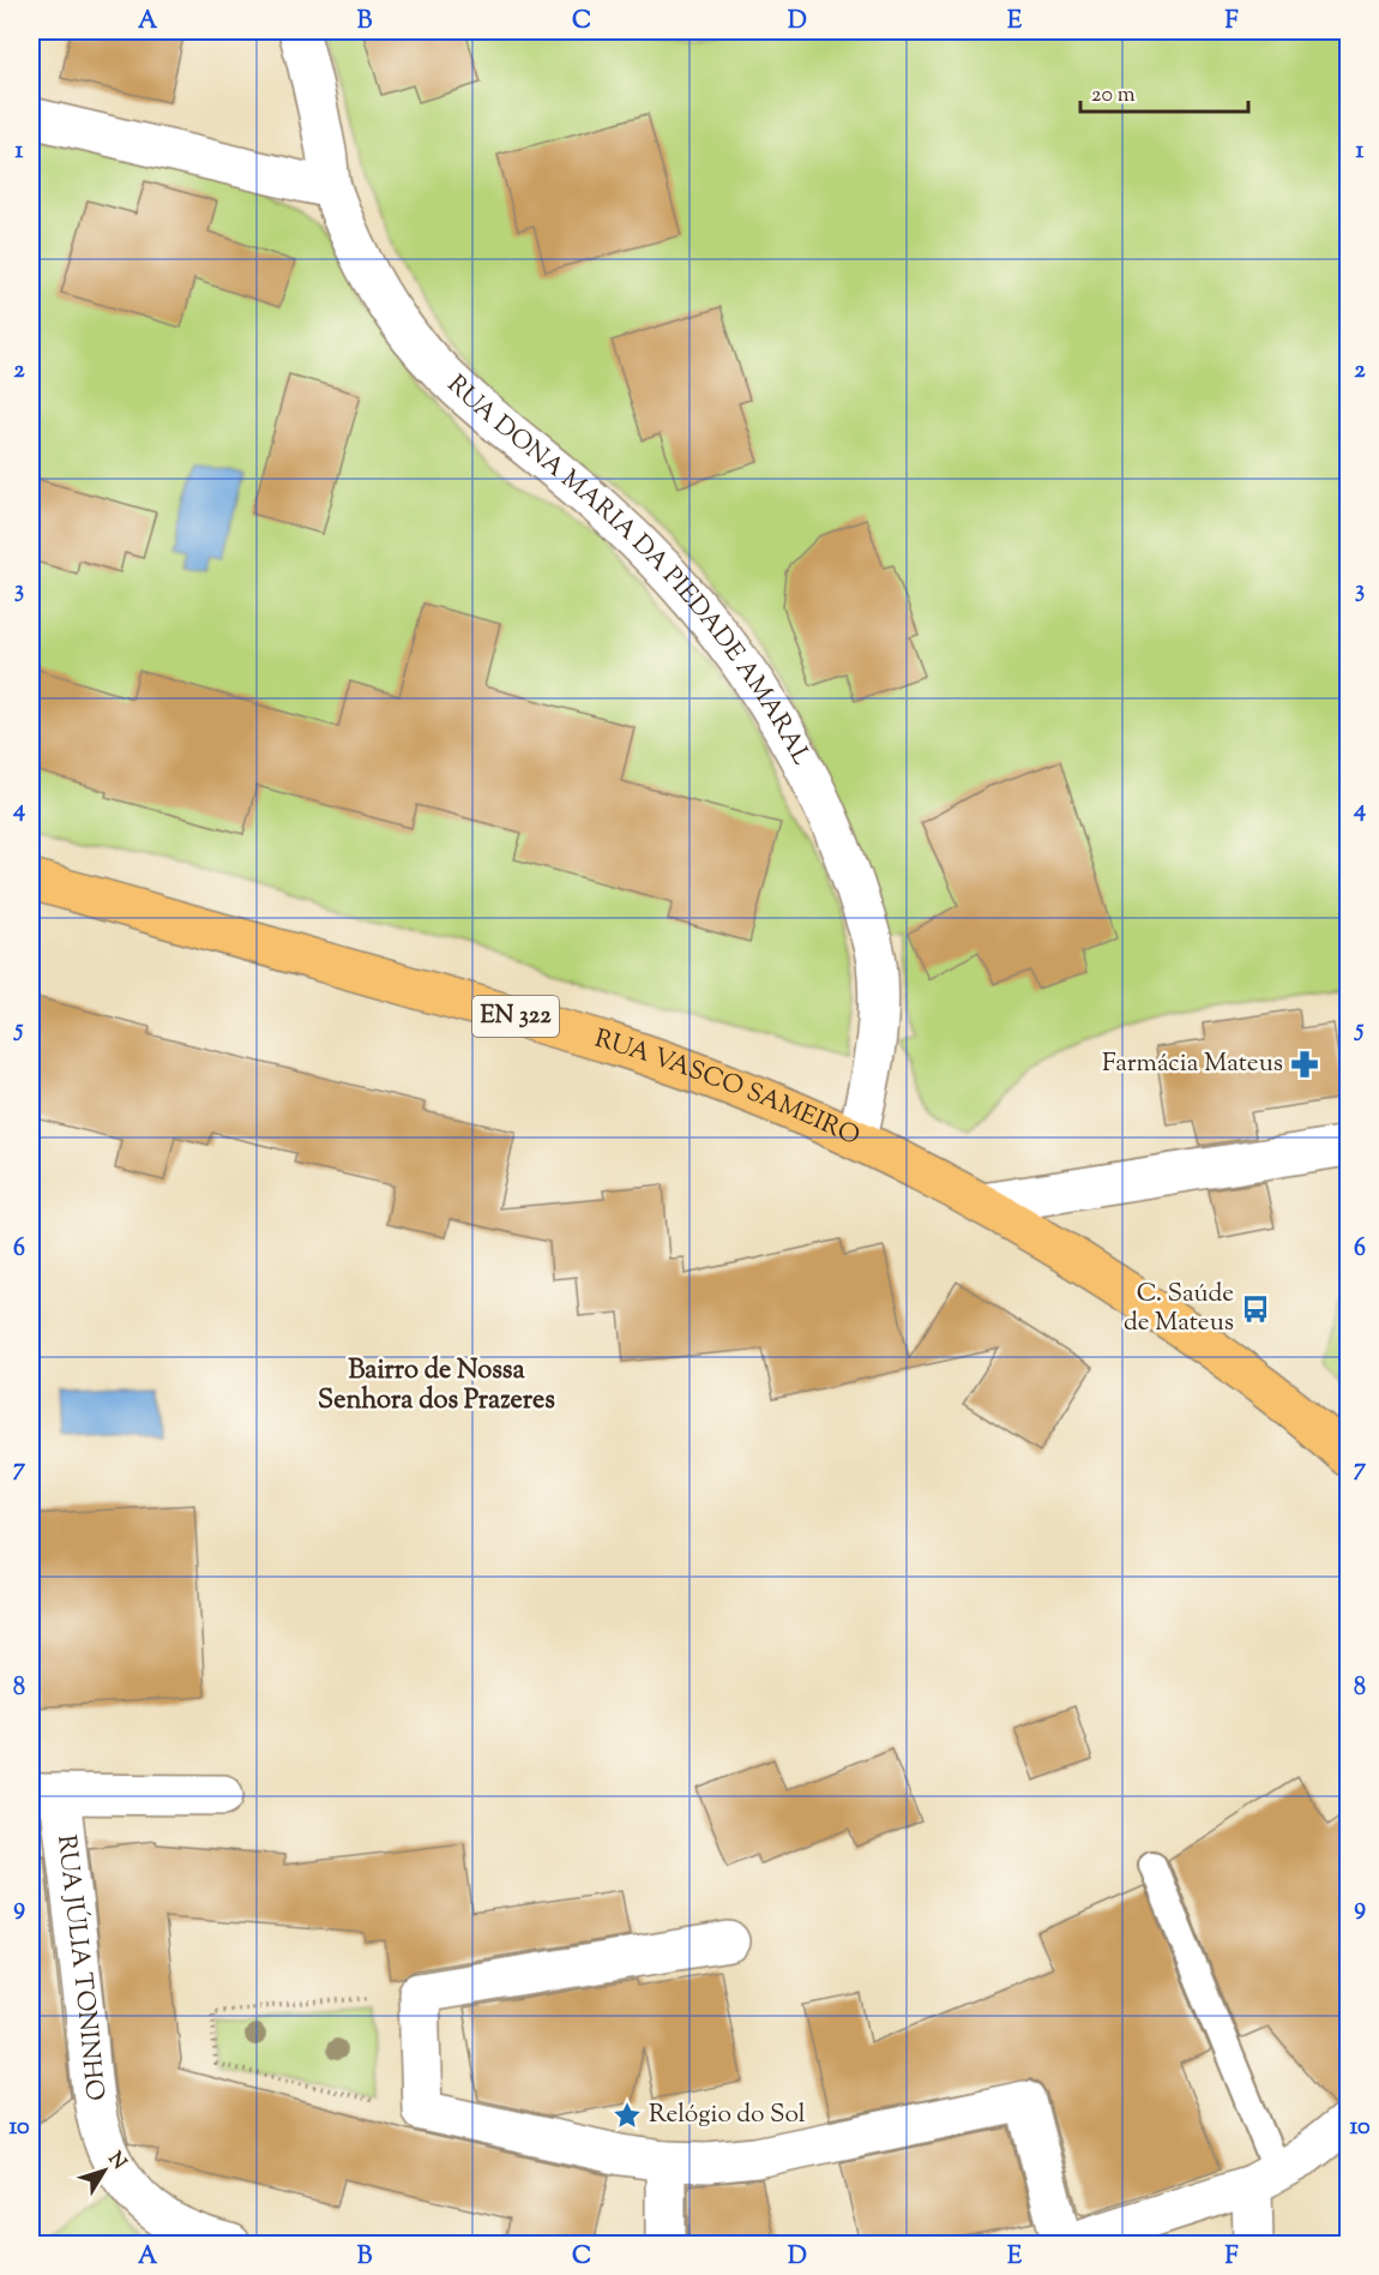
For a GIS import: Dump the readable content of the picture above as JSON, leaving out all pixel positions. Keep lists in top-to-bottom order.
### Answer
{
  "streets": {
    "main road": ["EN 322", "RUA VASCO SAMEIRO"],
    "street": ["RUA DONA MARIA DA PIEDADE AMARAL", "RUA JÚLIA TONINHO"]
  },
  "crossings": [
    ["RUA DONA MARIA DA PIEDADE AMARAL", "RUA VASCO SAMEIRO"]
  ],
  "districts": ["Bairro de Nossa Senhora dos Prazeres"],
  "places": {
    "pharmacy": ["Farmácia Mateus"],
    "bus stop": ["C. Saúde de Mateus"],
    "place": ["Relógio do Sol"]
  },
  "scale_bar": "20 m",
  "north": "top right",
  "grid": {
    "columns": [
      "A",
      "B",
      "C",
      "D",
      "E",
      "F"
    ],
    "rows": [
      "1",
      "2",
      "3",
      "4",
      "5",
      "6",
      "7",
      "8",
      "9",
      "10"
    ]
  }
}
